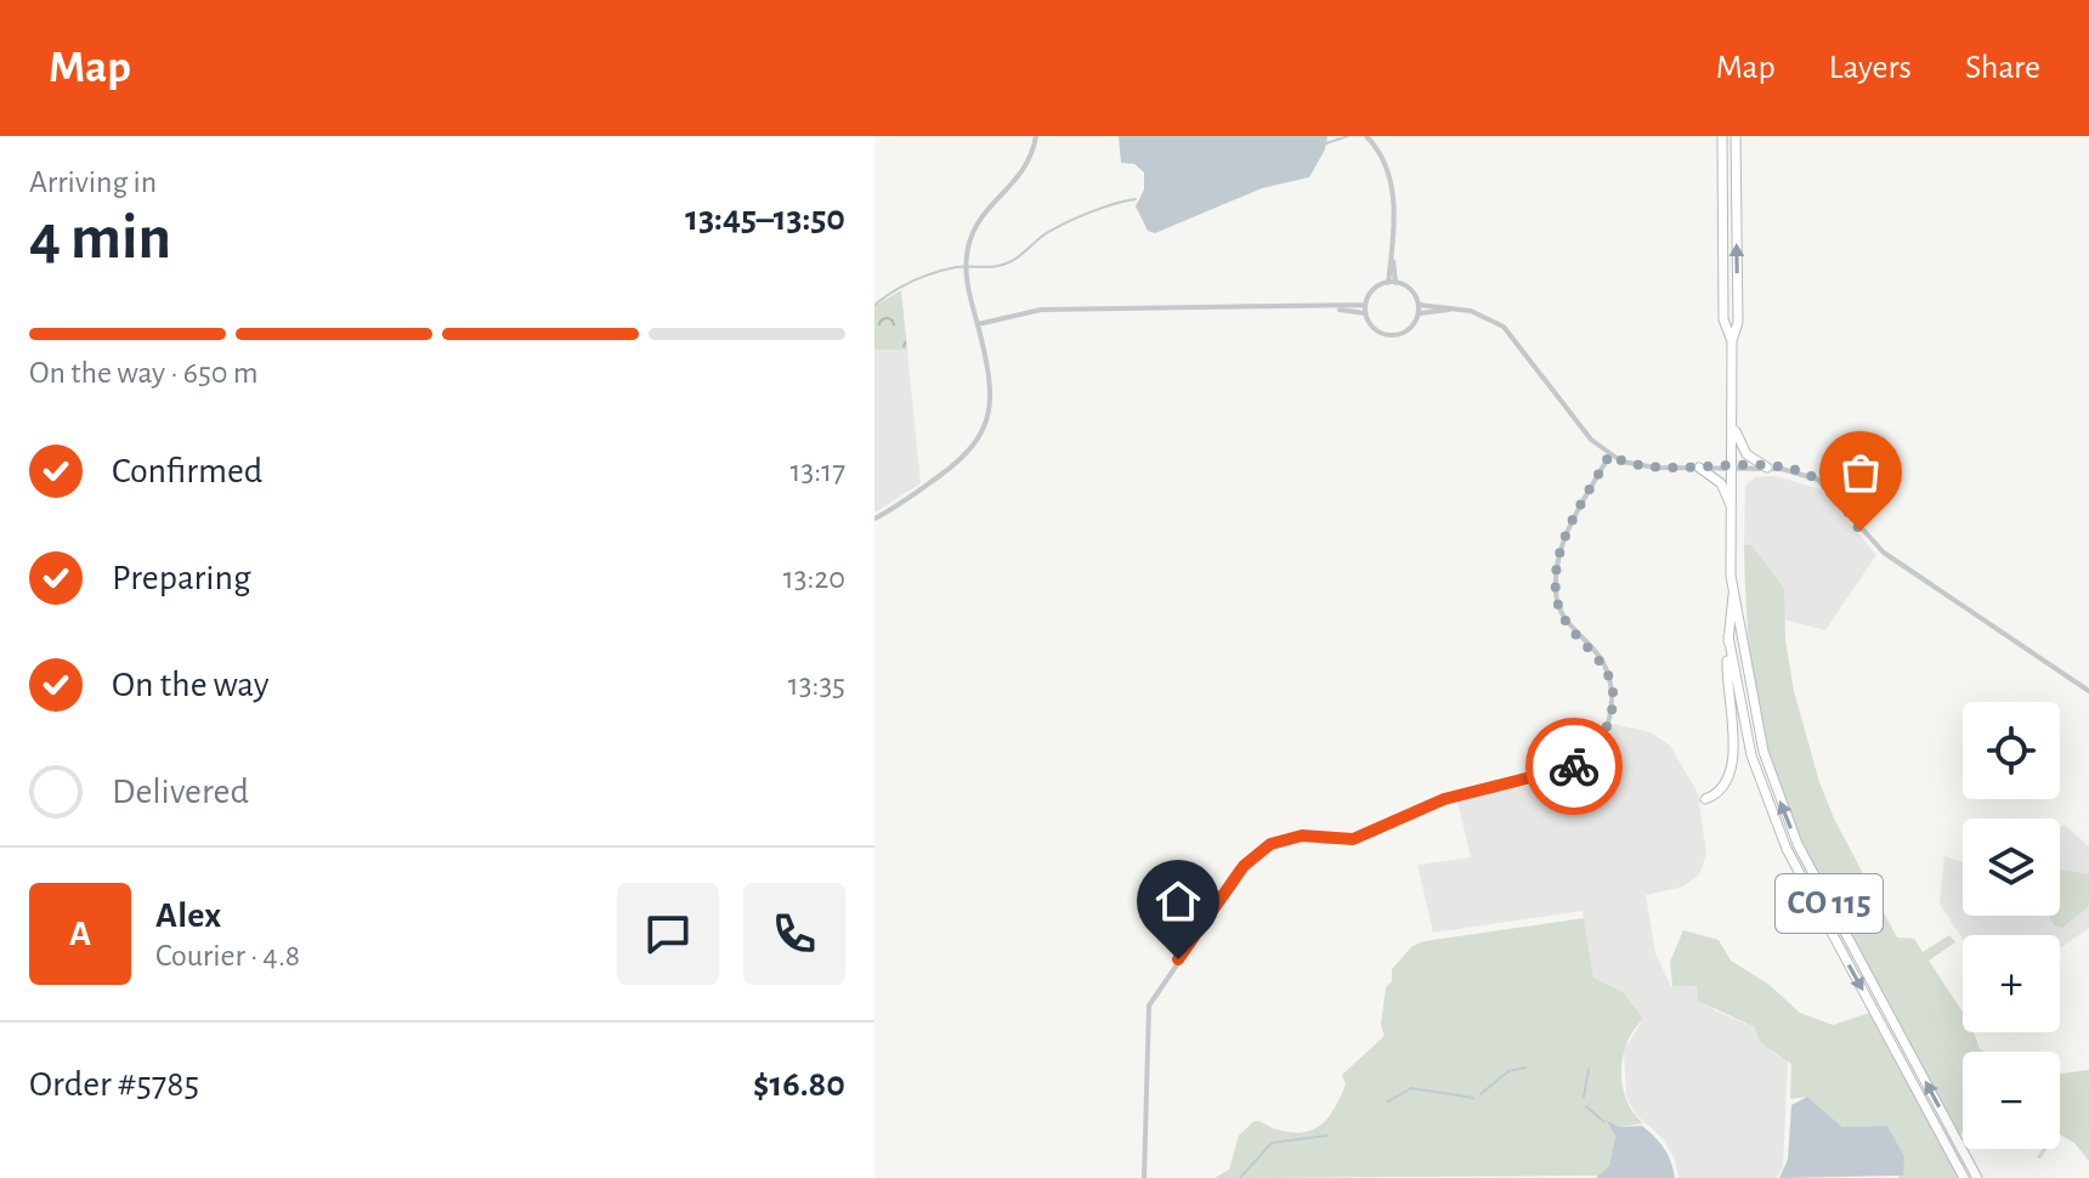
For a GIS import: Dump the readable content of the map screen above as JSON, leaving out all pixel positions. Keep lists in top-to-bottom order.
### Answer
{
  "streets": {
    "highway": ["CO 115"]
  },
  "page": {
    "header": "Map",
    "nav": ["Map", "Layers", "Share"],
    "heading": ["4 min", "Arriving in", "13:45–13:50"],
    "panel": [
      "Alex",
      "Courier · 4.8",
      "Order #5785",
      "$16.80"
    ],
    "bar": "On the way · 650 m",
    "list": [
      ["Confirmed", "13:17"],
      ["Preparing", "13:20"],
      ["On the way", "13:35"],
      "Delivered"
    ],
    "map_buttons": ["+", "−"],
    "round": "A"
  }
}
